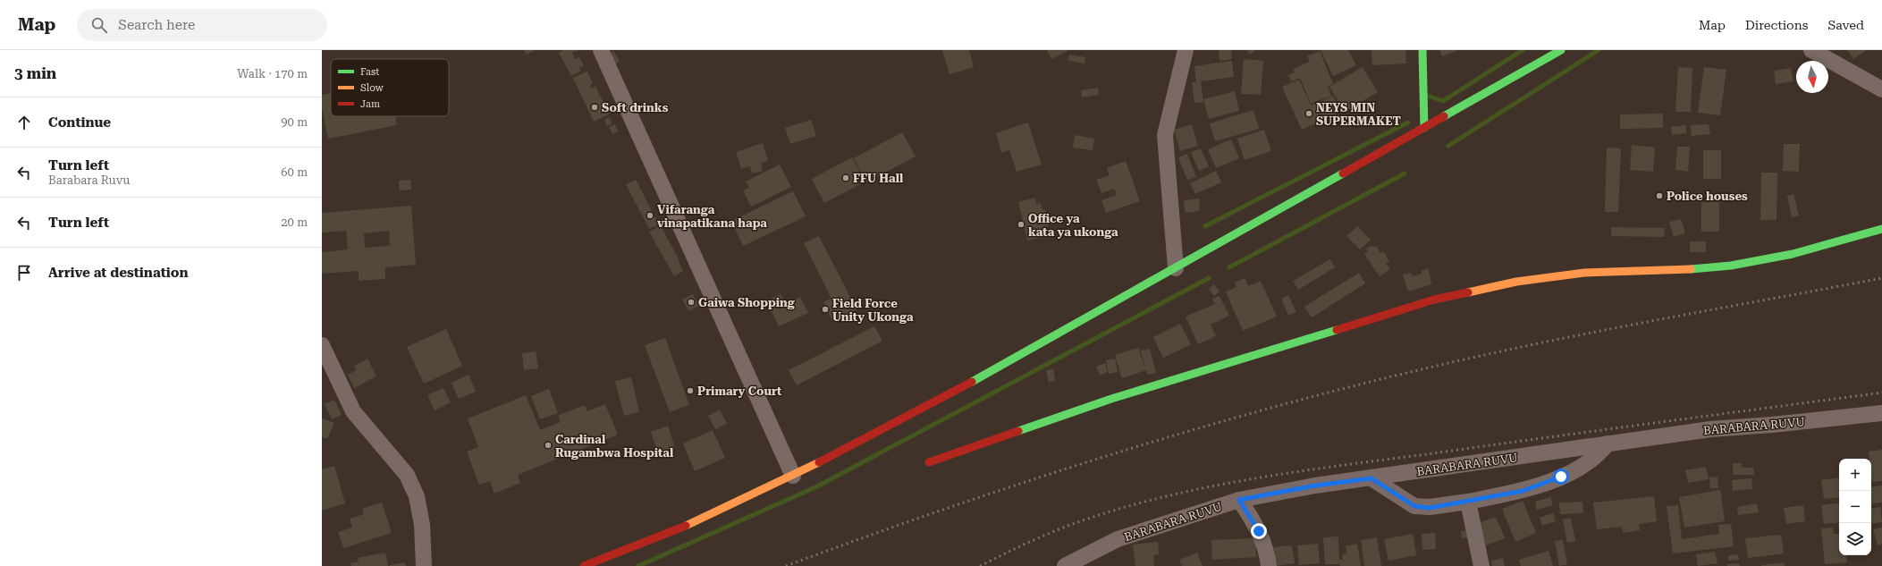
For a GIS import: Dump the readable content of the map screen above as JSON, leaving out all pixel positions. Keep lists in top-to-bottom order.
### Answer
{
  "streets": {
    "street": ["BARABARA RUVU"]
  },
  "places": [
    "Soft drinks",
    "NEYS MIN SUPERMAKET",
    "FFU Hall",
    "Police houses",
    "Vifaranga vinapatikana hapa",
    "Office ya kata ya ukonga",
    "Gaiwa Shopping",
    "Field Force Unity Ukonga",
    "Primary Court",
    "Cardinal Rugambwa Hospital"
  ],
  "legend": ["Fast", "Slow", "Jam"],
  "north": "bottom",
  "page": {
    "header": "Map",
    "search": "Search here",
    "nav": ["Map", "Directions", "Saved"],
    "heading": ["3 min", "Walk · 170 m"],
    "list": [
      ["Continue", "90 m"],
      ["Turn left", "Barabara Ruvu", "60 m"],
      ["Turn left", "20 m"],
      "Arrive at destination"
    ],
    "map_buttons": ["+", "−"]
  }
}
